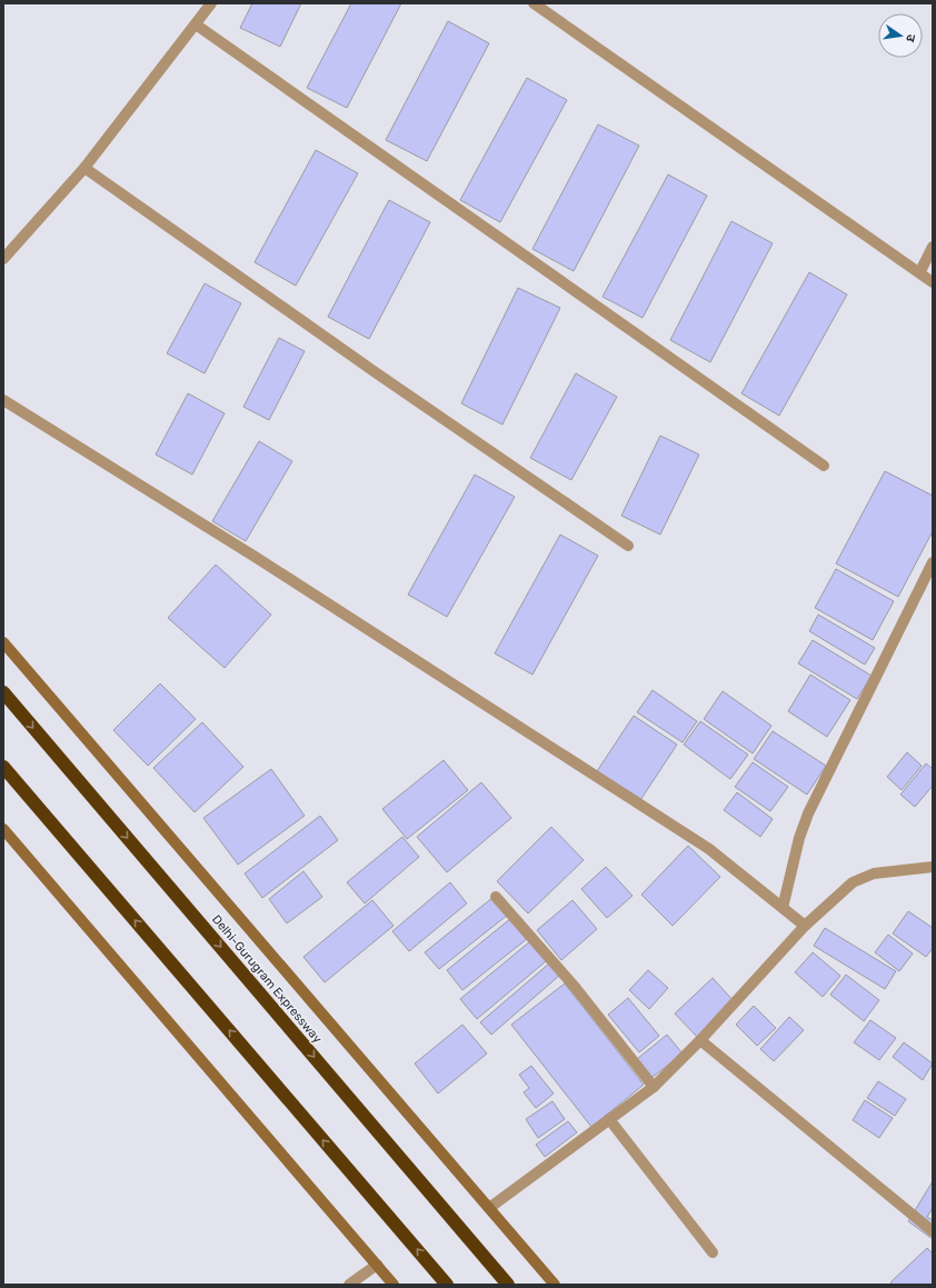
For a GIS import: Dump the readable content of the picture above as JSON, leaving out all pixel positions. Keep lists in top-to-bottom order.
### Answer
{
  "streets": {
    "highway": ["Delhi-Gurugram Expressway"]
  },
  "north": "right"
}
